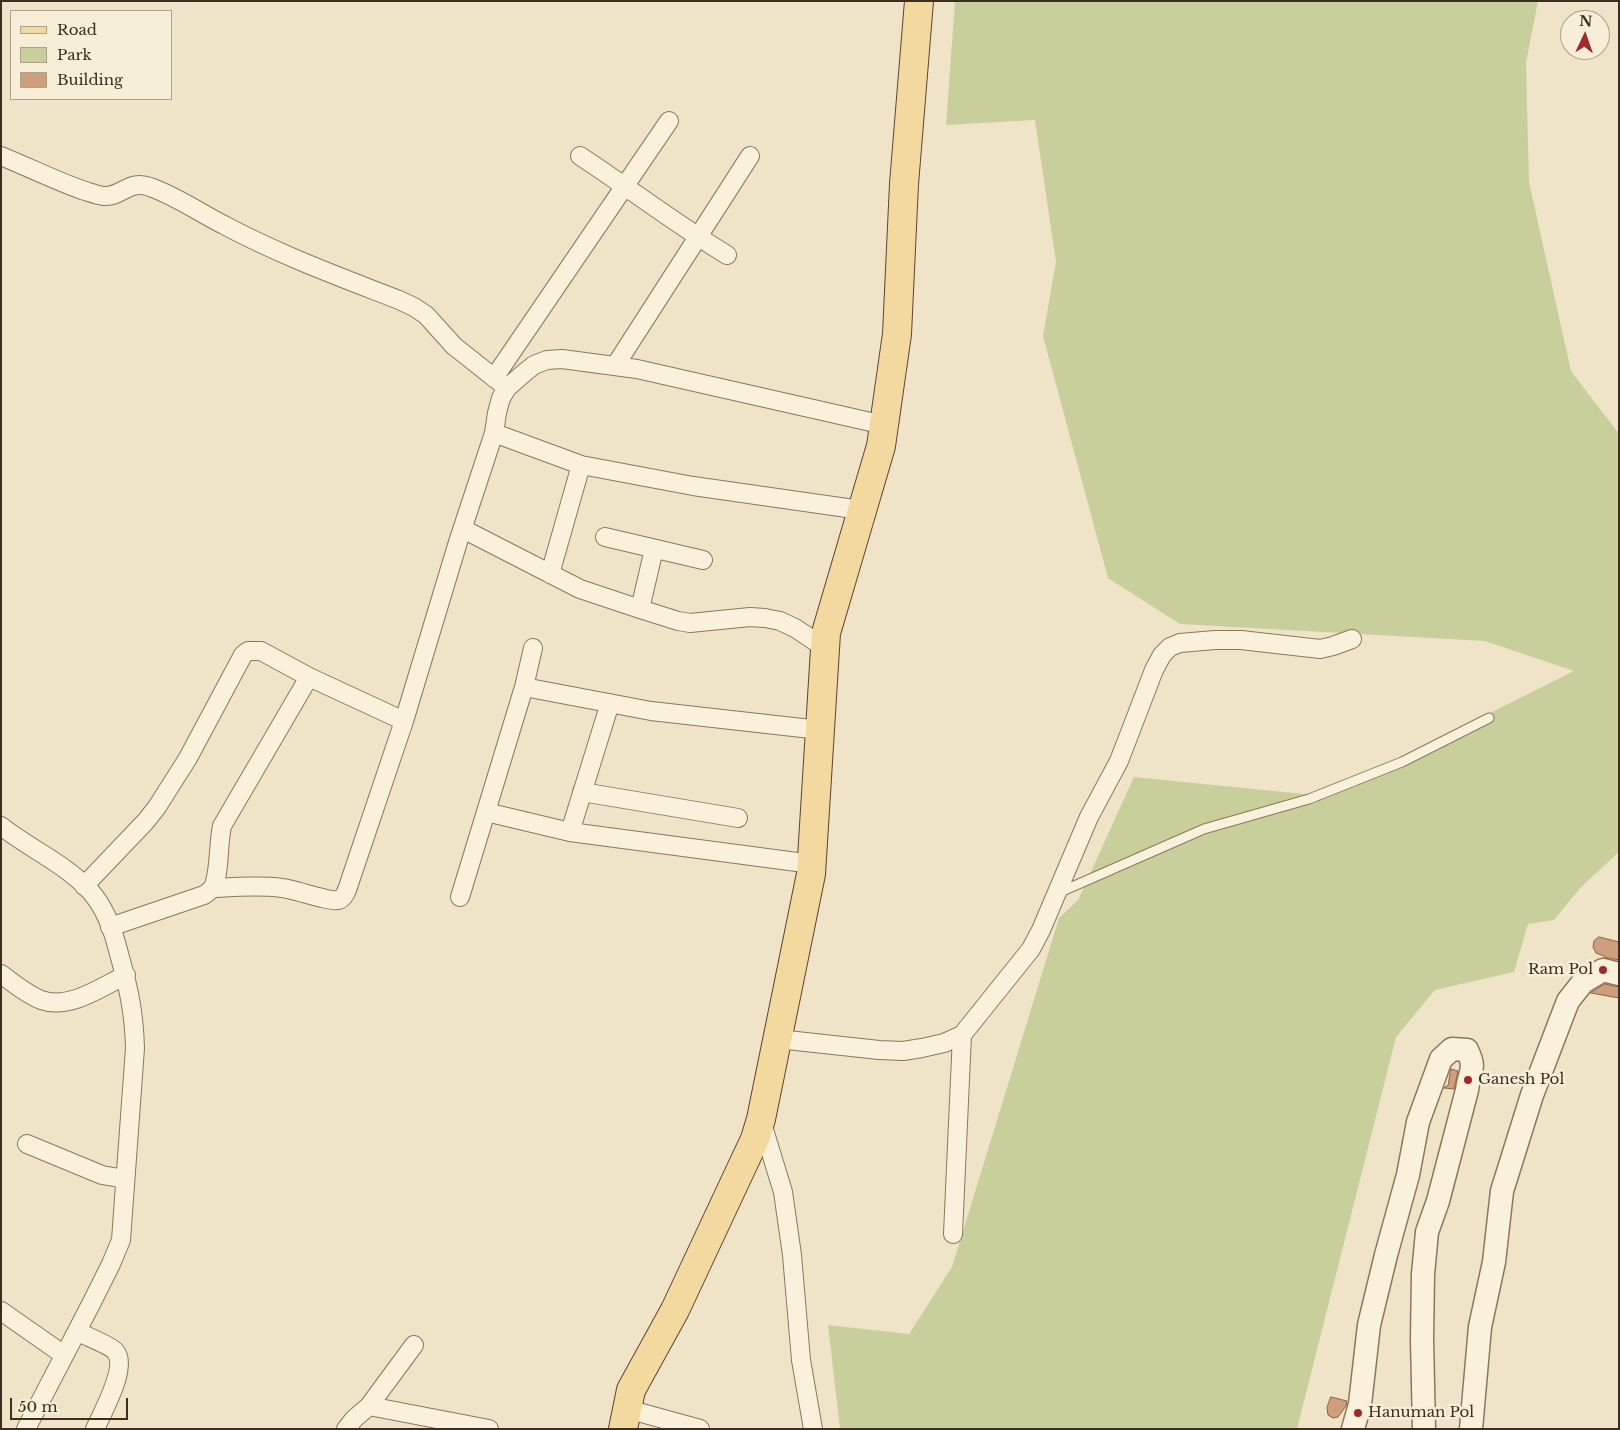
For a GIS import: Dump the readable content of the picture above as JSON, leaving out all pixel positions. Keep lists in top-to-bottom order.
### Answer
{
  "places": ["Ram Pol", "Ganesh Pol", "Hanuman Pol"],
  "legend": ["Road", "Park", "Building"],
  "scale_bar": "50 m",
  "north": "top"
}
